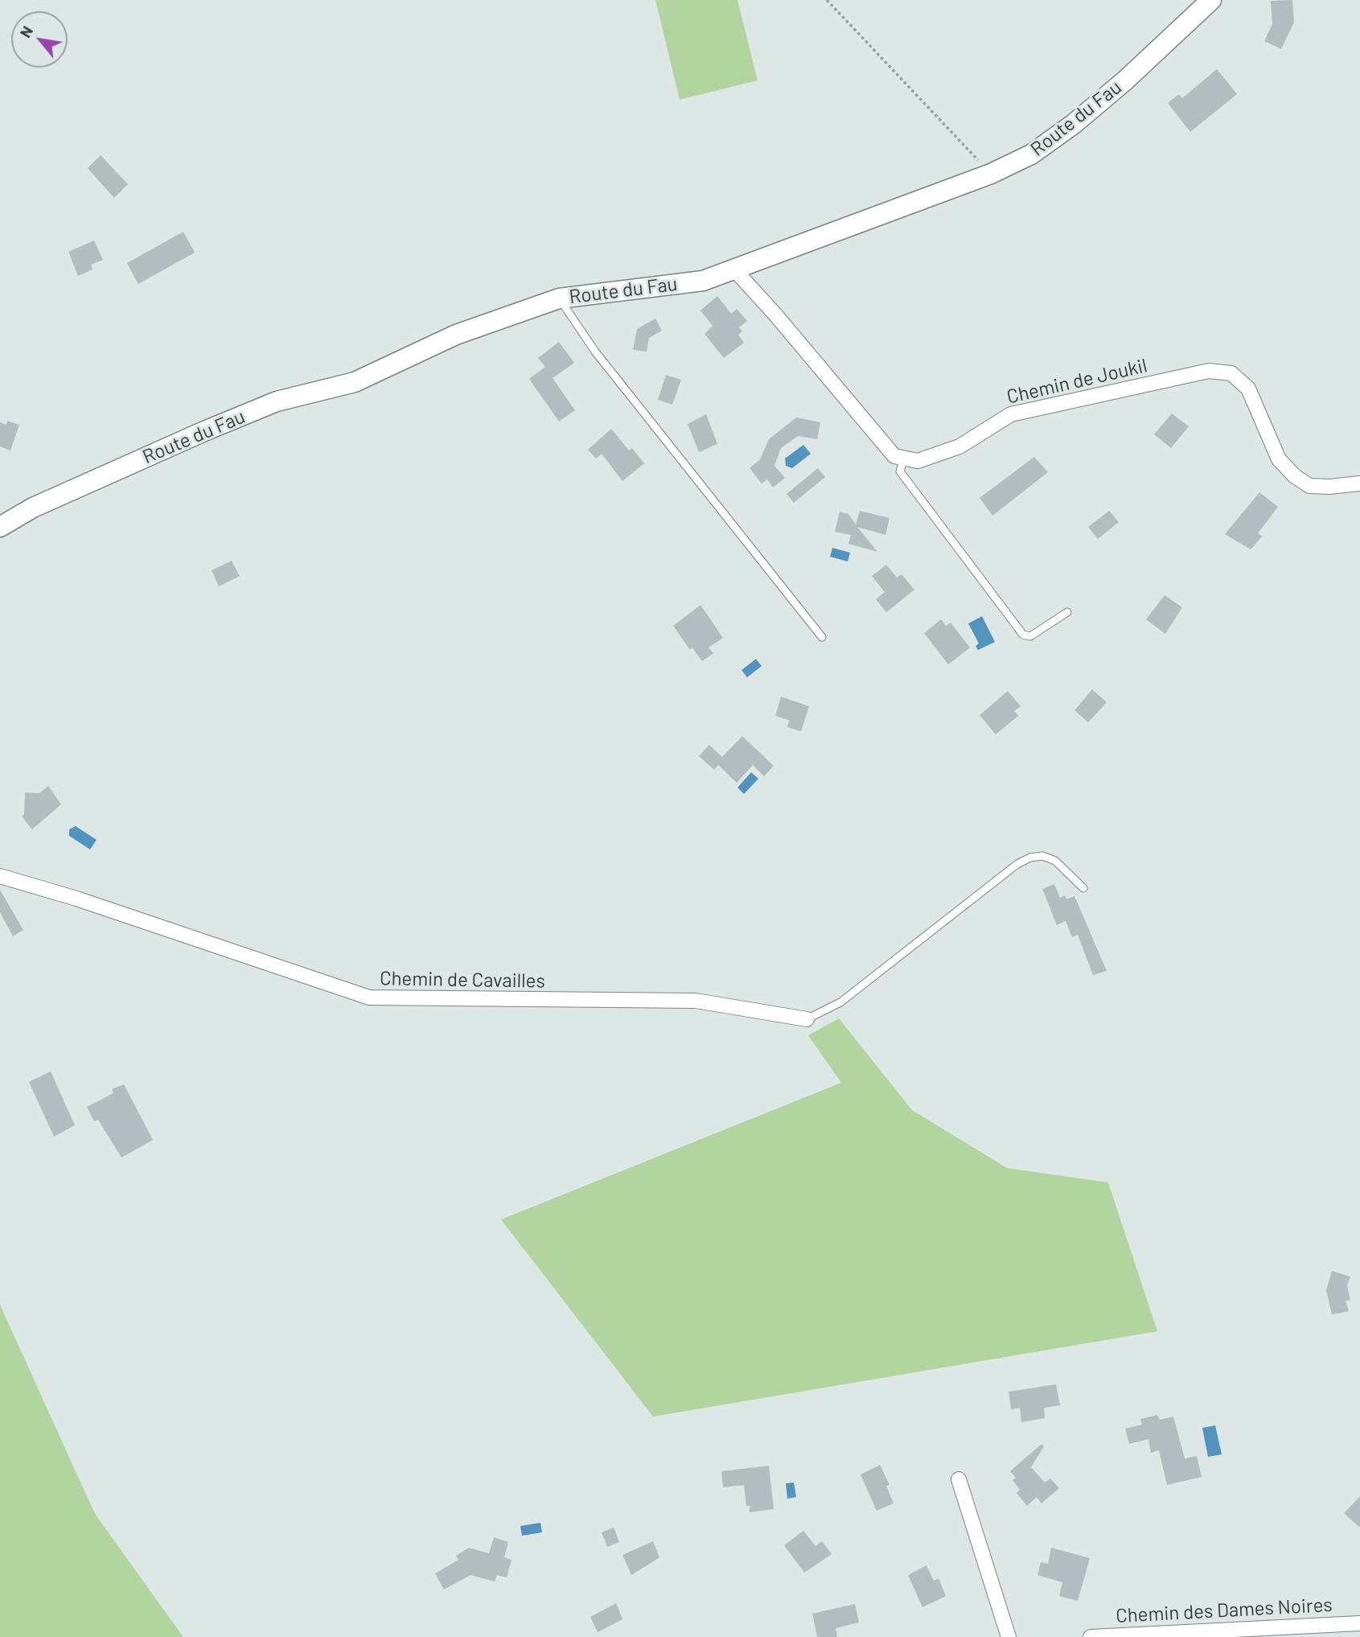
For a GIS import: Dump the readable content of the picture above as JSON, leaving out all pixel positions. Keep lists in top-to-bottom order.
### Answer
{
  "streets": {
    "street": [
      "Route du Fau",
      "Chemin de Joukil",
      "Chemin de Cavailles",
      "Chemin des Dames Noires"
    ]
  },
  "north": "top left"
}
